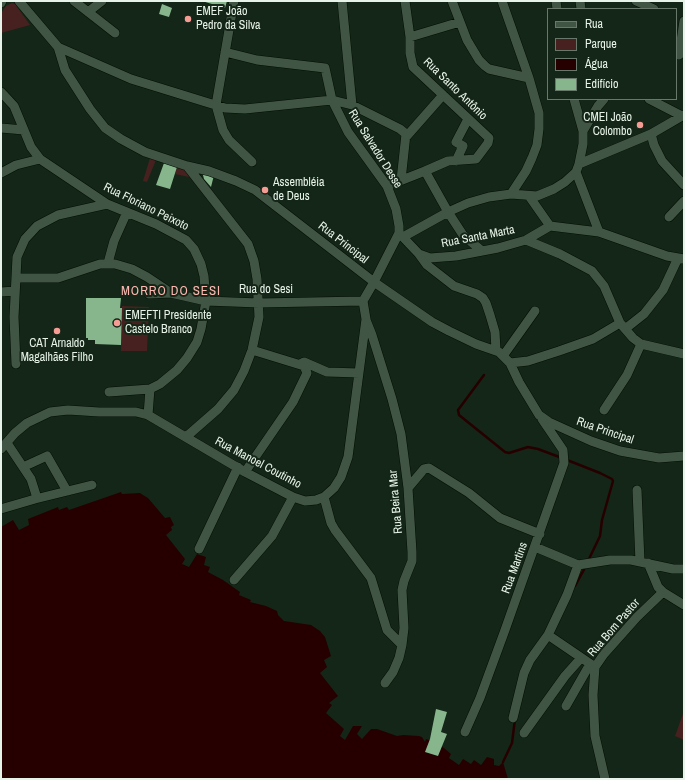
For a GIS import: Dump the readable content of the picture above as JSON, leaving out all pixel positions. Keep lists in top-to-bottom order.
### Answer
{
  "streets": {
    "street": [
      "Rua Santo Antônio",
      "Rua Salvador Desse",
      "Rua Floriano Peixoto",
      "Rua Santa Marta",
      "Rua Principal",
      "Rua do Sesi",
      "Rua Manoel Coutinho",
      "Rua Beira Mar",
      "Rua Martins",
      "Rua Bom Pastor"
    ]
  },
  "crossings": [
    ["Rua Floriano Peixoto", "Rua do Sesi"],
    ["Rua Principal", "Rua Martins"]
  ],
  "districts": ["MORRO DO SESI"],
  "places": [
    "EMEF João Pedro da Silva",
    "CMEI João Colombo",
    "Assembléia de Deus",
    "EMEFTI Presidente Castelo Branco",
    "CAT Arnaldo Magalhães Filho"
  ],
  "legend": [
    "Rua",
    "Parque",
    "Água",
    "Edifício"
  ]
}
